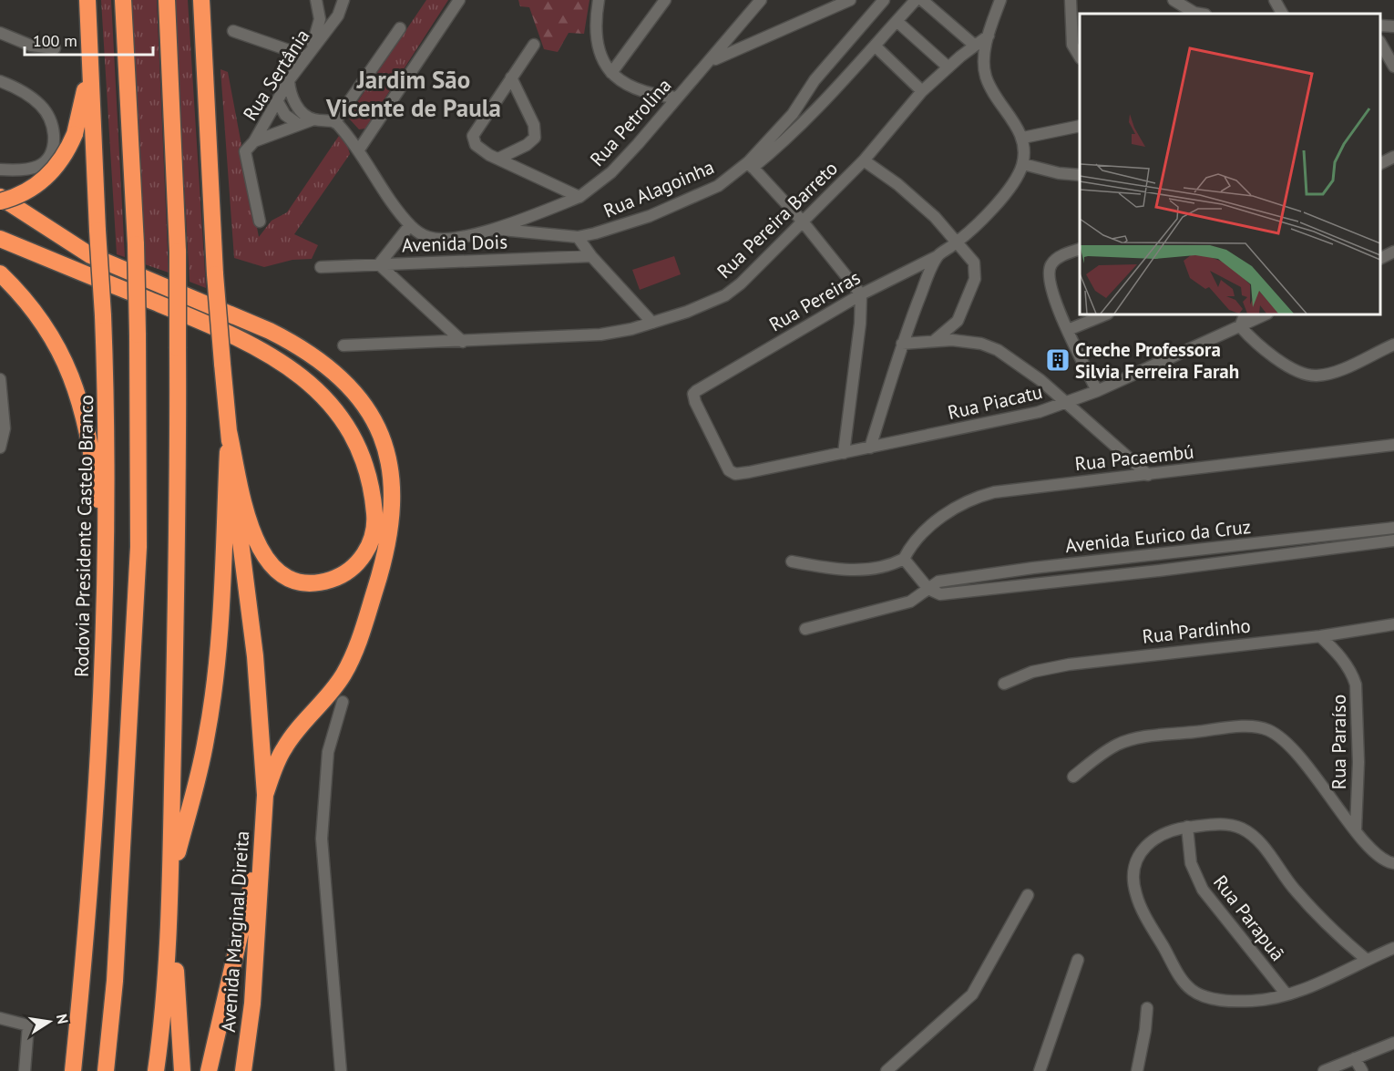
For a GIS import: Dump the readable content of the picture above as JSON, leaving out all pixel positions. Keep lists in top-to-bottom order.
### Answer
{
  "streets": {
    "highway": ["Rodovia Presidente Castelo Branco", "Avenida Marginal Direita"],
    "street": [
      "Rua Sertânia",
      "Rua Petrolina",
      "Rua Alagoinha",
      "Rua Pereira Barreto",
      "Avenida Dois",
      "Rua Pereiras",
      "Rua Piacatu",
      "Rua Pacaembú",
      "Avenida Eurico da Cruz",
      "Rua Pardinho",
      "Rua Paraíso",
      "Rua Parapuã"
    ]
  },
  "crossings": [
    ["Rua Petrolina", "Rua Alagoinha"],
    ["Rua Pereiras", "Rua Piacatu"],
    ["Rua Pardinho", "Rua Paraíso"]
  ],
  "districts": ["Jardim São Vicente de Paula"],
  "places": {
    "building": ["Creche Professora Silvia Ferreira Farah"]
  },
  "scale_bar": "100 m",
  "north": "right"
}
